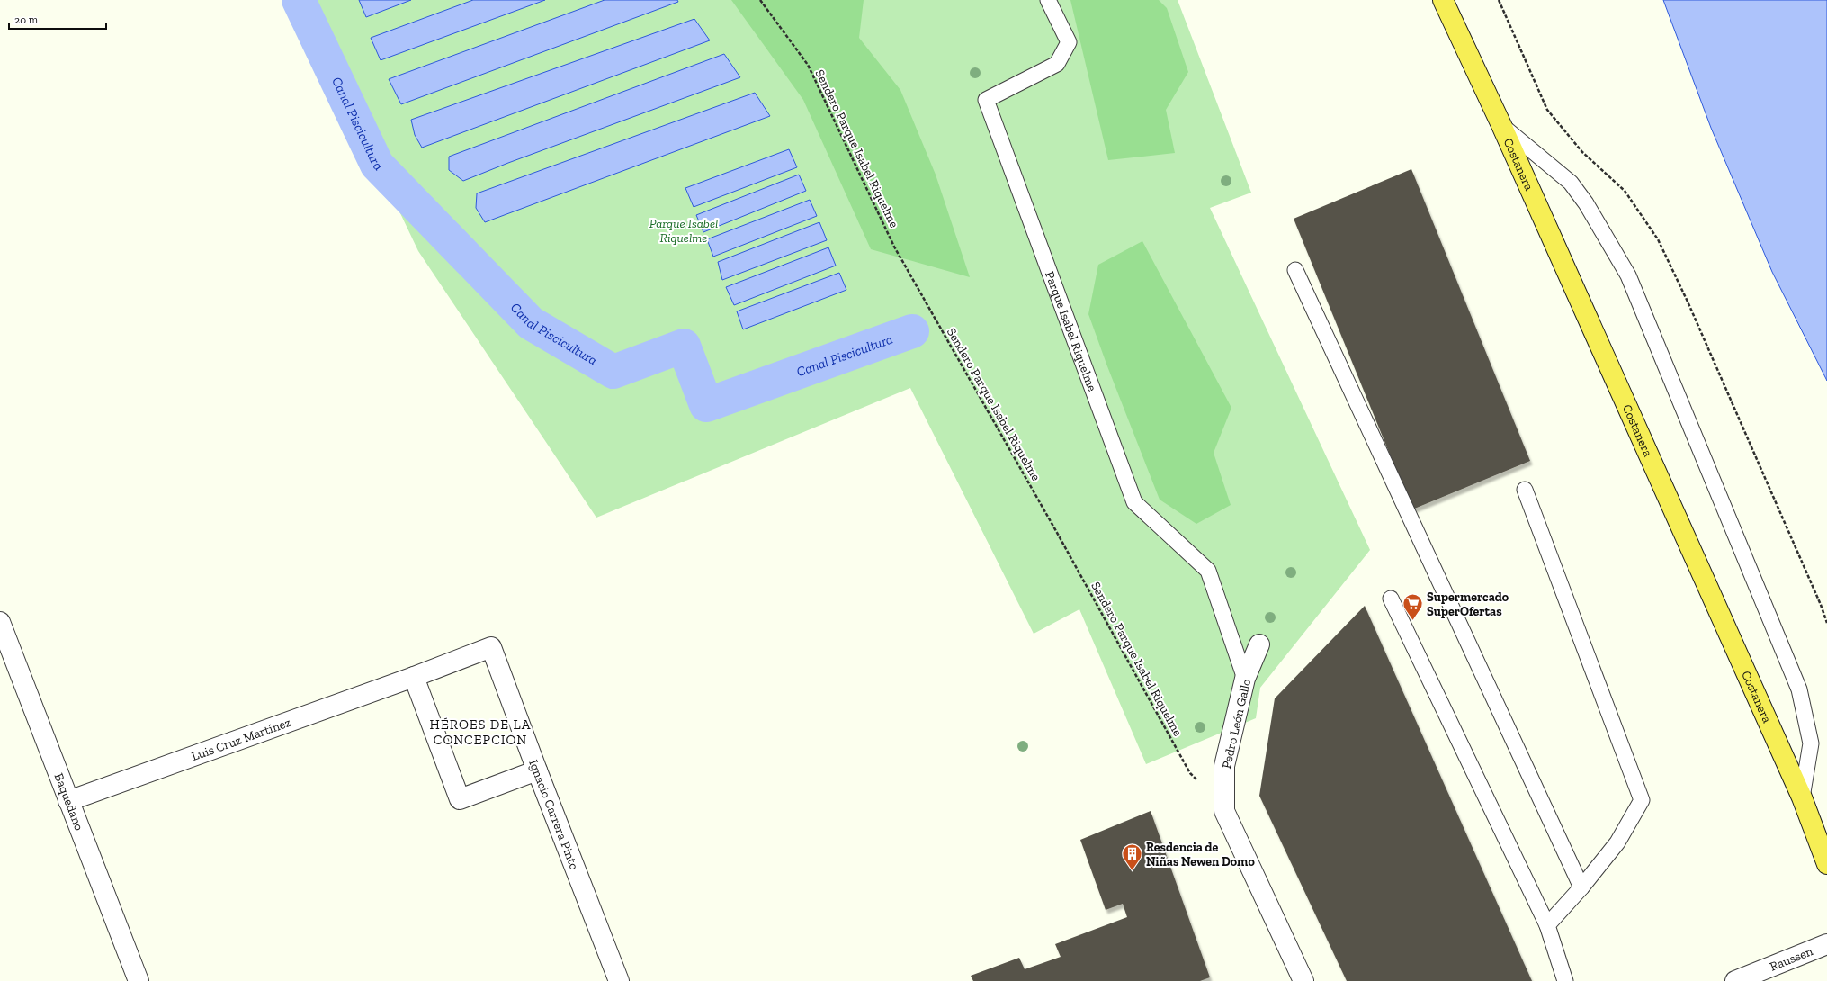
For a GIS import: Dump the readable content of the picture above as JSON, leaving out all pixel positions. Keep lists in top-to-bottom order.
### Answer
{
  "streets": {
    "highway": ["Costanera"],
    "street": [
      "Pedro León Gallo",
      "Luis Cruz Martínez",
      "Baquedano",
      "Ignacio Carrera Pinto",
      "Raussen"
    ],
    "lane": ["Parque Isabel Riquelme"],
    "path": ["Sendero Parque Isabel Riquelme"]
  },
  "crossings": [
    ["Sendero Parque Isabel Riquelme", "Pedro León Gallo"],
    ["Parque Isabel Riquelme", "Pedro León Gallo"],
    ["Luis Cruz Martínez", "Baquedano"],
    ["Luis Cruz Martínez", "Ignacio Carrera Pinto"]
  ],
  "districts": ["HÉROES DE LA CONCEPCIÓN"],
  "water": ["Canal Piscicultura"],
  "parks": ["Parque Isabel Riquelme"],
  "places": {
    "supermarket": ["Supermercado SuperOfertas"],
    "building": ["Resdencia de Niñas Newen Domo"]
  },
  "scale_bar": "20 m"
}
